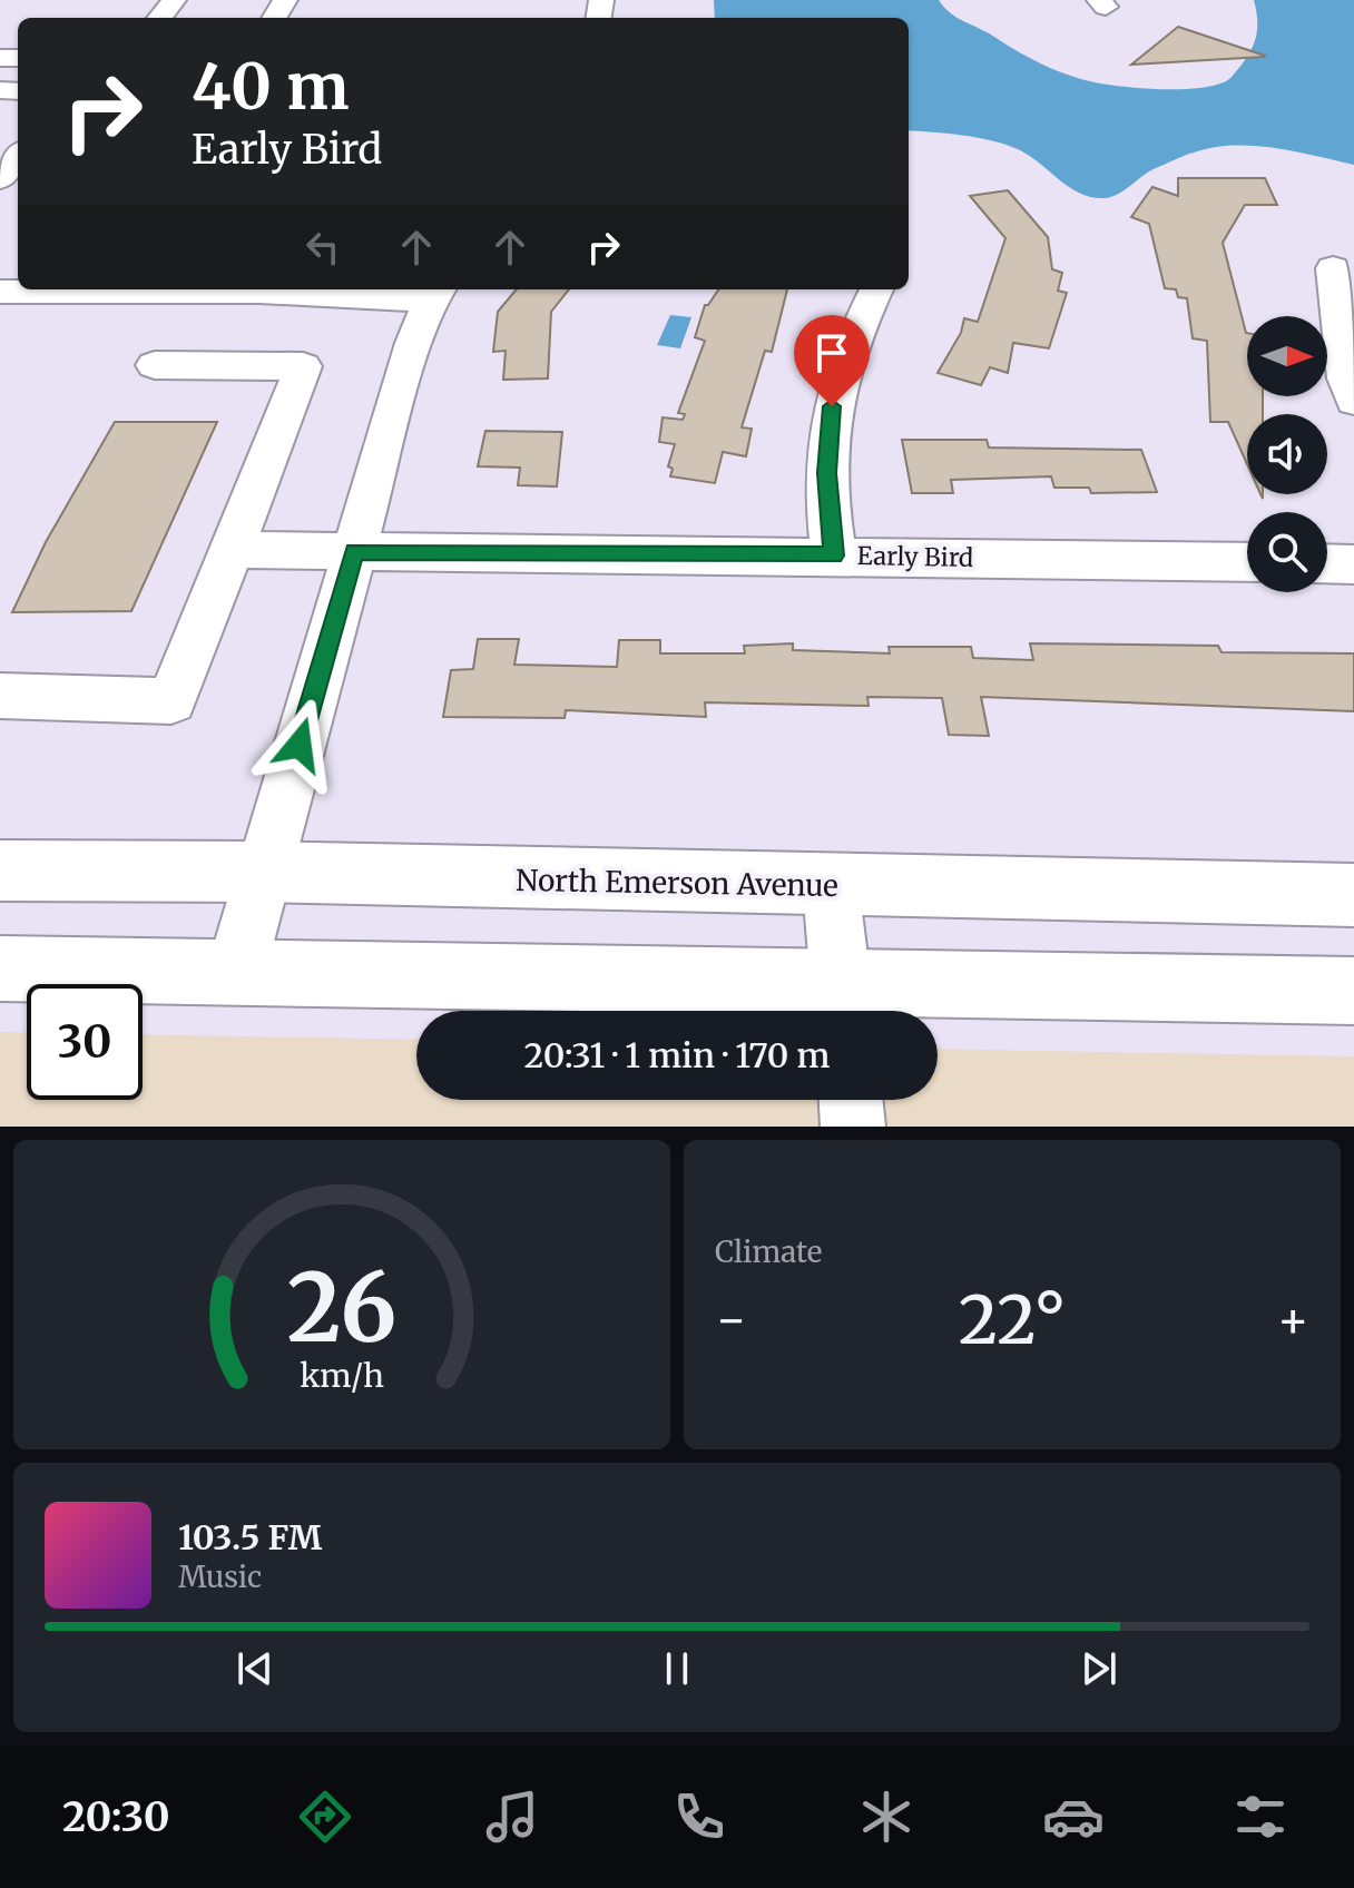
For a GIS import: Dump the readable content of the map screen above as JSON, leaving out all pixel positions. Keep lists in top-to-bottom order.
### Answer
{
  "streets": {
    "main road": ["North Emerson Avenue"],
    "street": ["Early Bird"]
  },
  "north": "right",
  "page": {
    "turn": ["40 m", "Early Bird"],
    "limit": "30",
    "trip": "20:31 · 1 min · 170 m",
    "tile": "Climate",
    "heat": ["−", "22°", "+"],
    "song": ["103.5 FM", "Music"],
    "tabs": "20:30",
    "gauge": ["26", "km/h"]
  }
}
